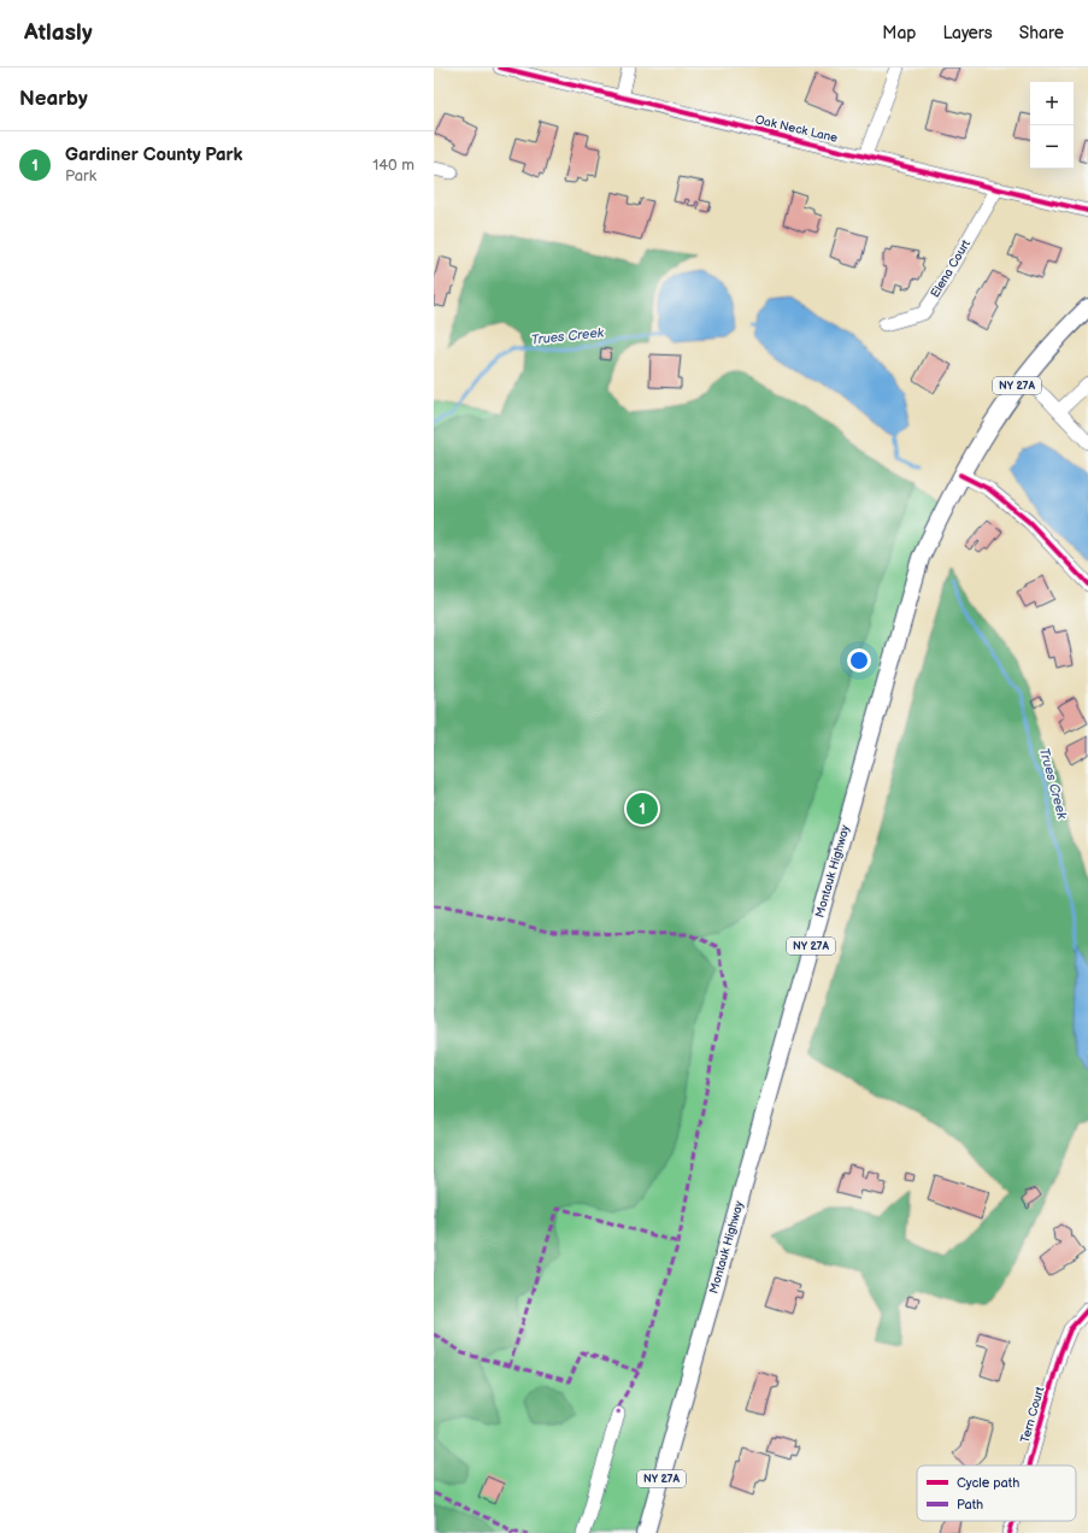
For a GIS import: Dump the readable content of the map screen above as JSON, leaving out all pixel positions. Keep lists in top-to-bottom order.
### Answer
{
  "streets": {
    "main road": ["NY 27A", "Montauk Highway"],
    "street": ["Oak Neck Lane", "Elena Court", "Tern Court"]
  },
  "crossings": [
    ["Oak Neck Lane", "Elena Court"]
  ],
  "water": ["Trues Creek"],
  "legend": ["Cycle path", "Path"],
  "page": {
    "header": "Atlasly",
    "nav": ["Map", "Layers", "Share"],
    "heading": "Nearby",
    "map_buttons": ["+", "−"],
    "list": [
      {
        "mark": "1",
        "name": "Gardiner County Park",
        "note": "Park",
        "value": "140 m"
      }
    ],
    "pins": "1"
  }
}
